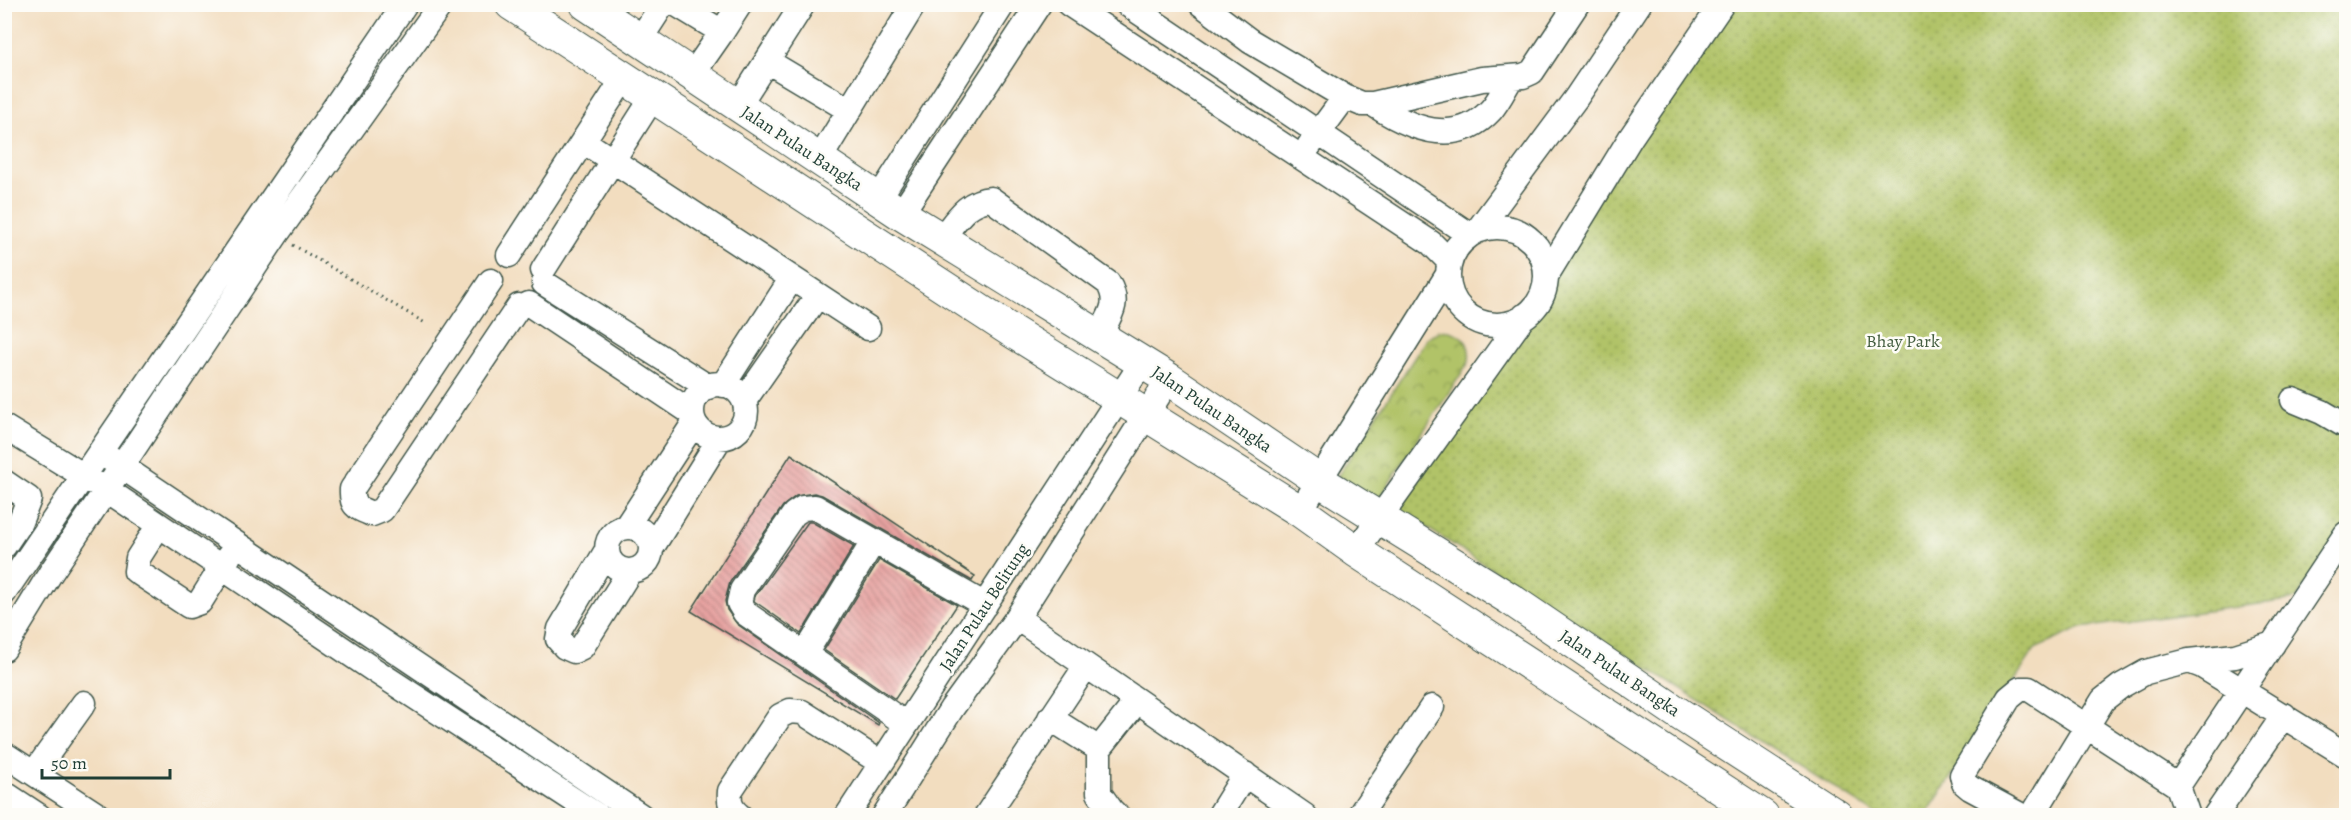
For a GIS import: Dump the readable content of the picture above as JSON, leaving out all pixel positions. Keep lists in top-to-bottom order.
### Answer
{
  "streets": {
    "main road": ["Jalan Pulau Bangka"],
    "street": ["Jalan Pulau Belitung"]
  },
  "crossings": [
    ["Jalan Pulau Bangka", "Jalan Pulau Belitung"]
  ],
  "parks": ["Bhay Park"],
  "scale_bar": "50 m"
}
